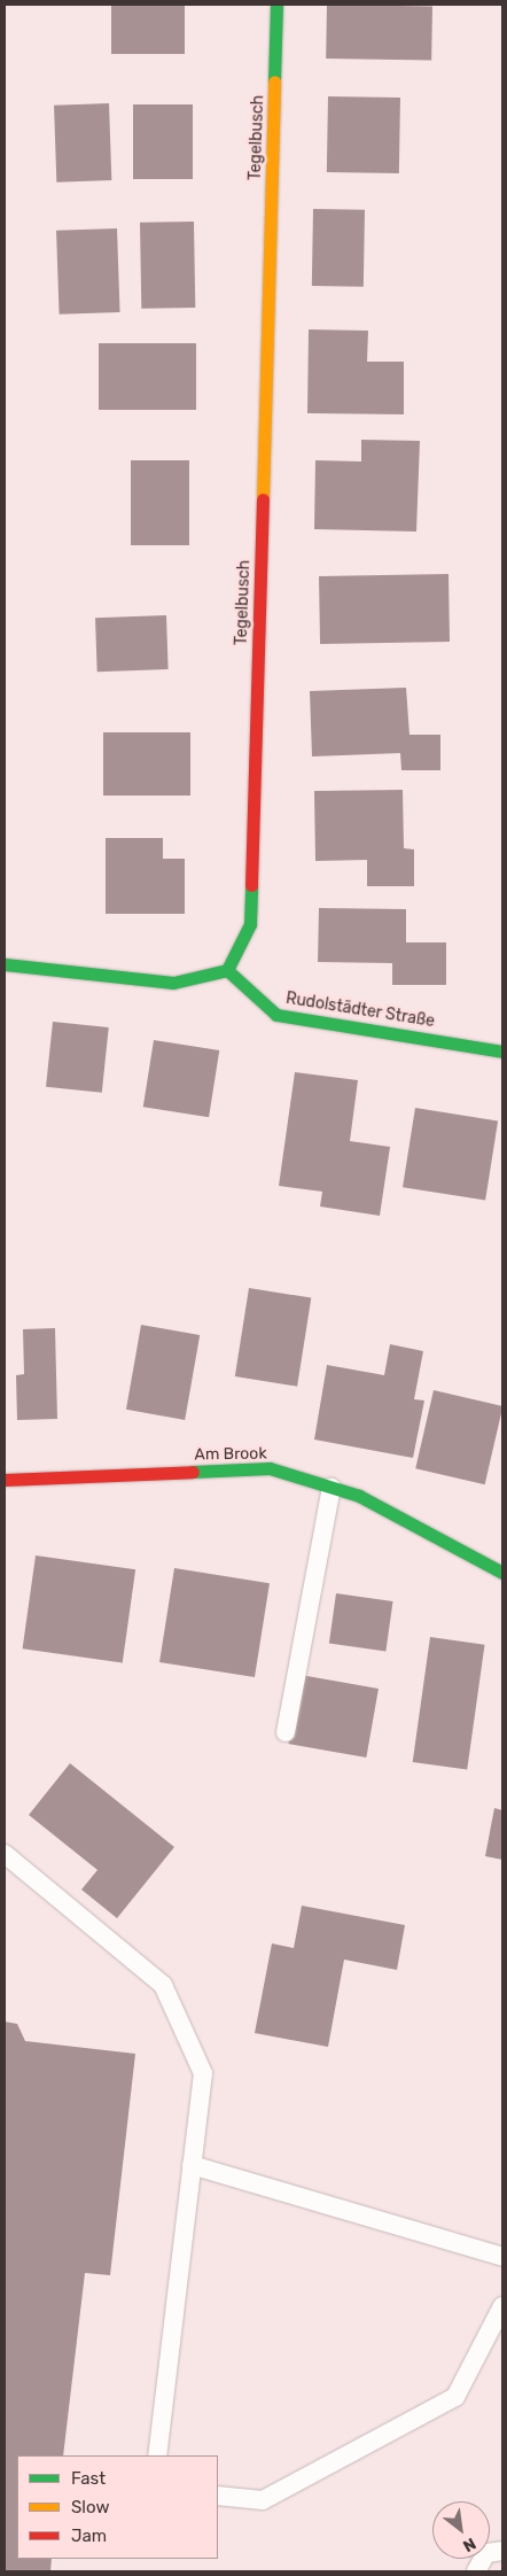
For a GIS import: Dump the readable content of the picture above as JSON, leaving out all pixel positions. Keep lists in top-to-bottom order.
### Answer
{
  "streets": {
    "street": ["Tegelbusch", "Rudolstädter Straße", "Am Brook"]
  },
  "crossings": [
    ["Tegelbusch", "Rudolstädter Straße"]
  ],
  "legend": ["Fast", "Slow", "Jam"],
  "north": "bottom right"
}
